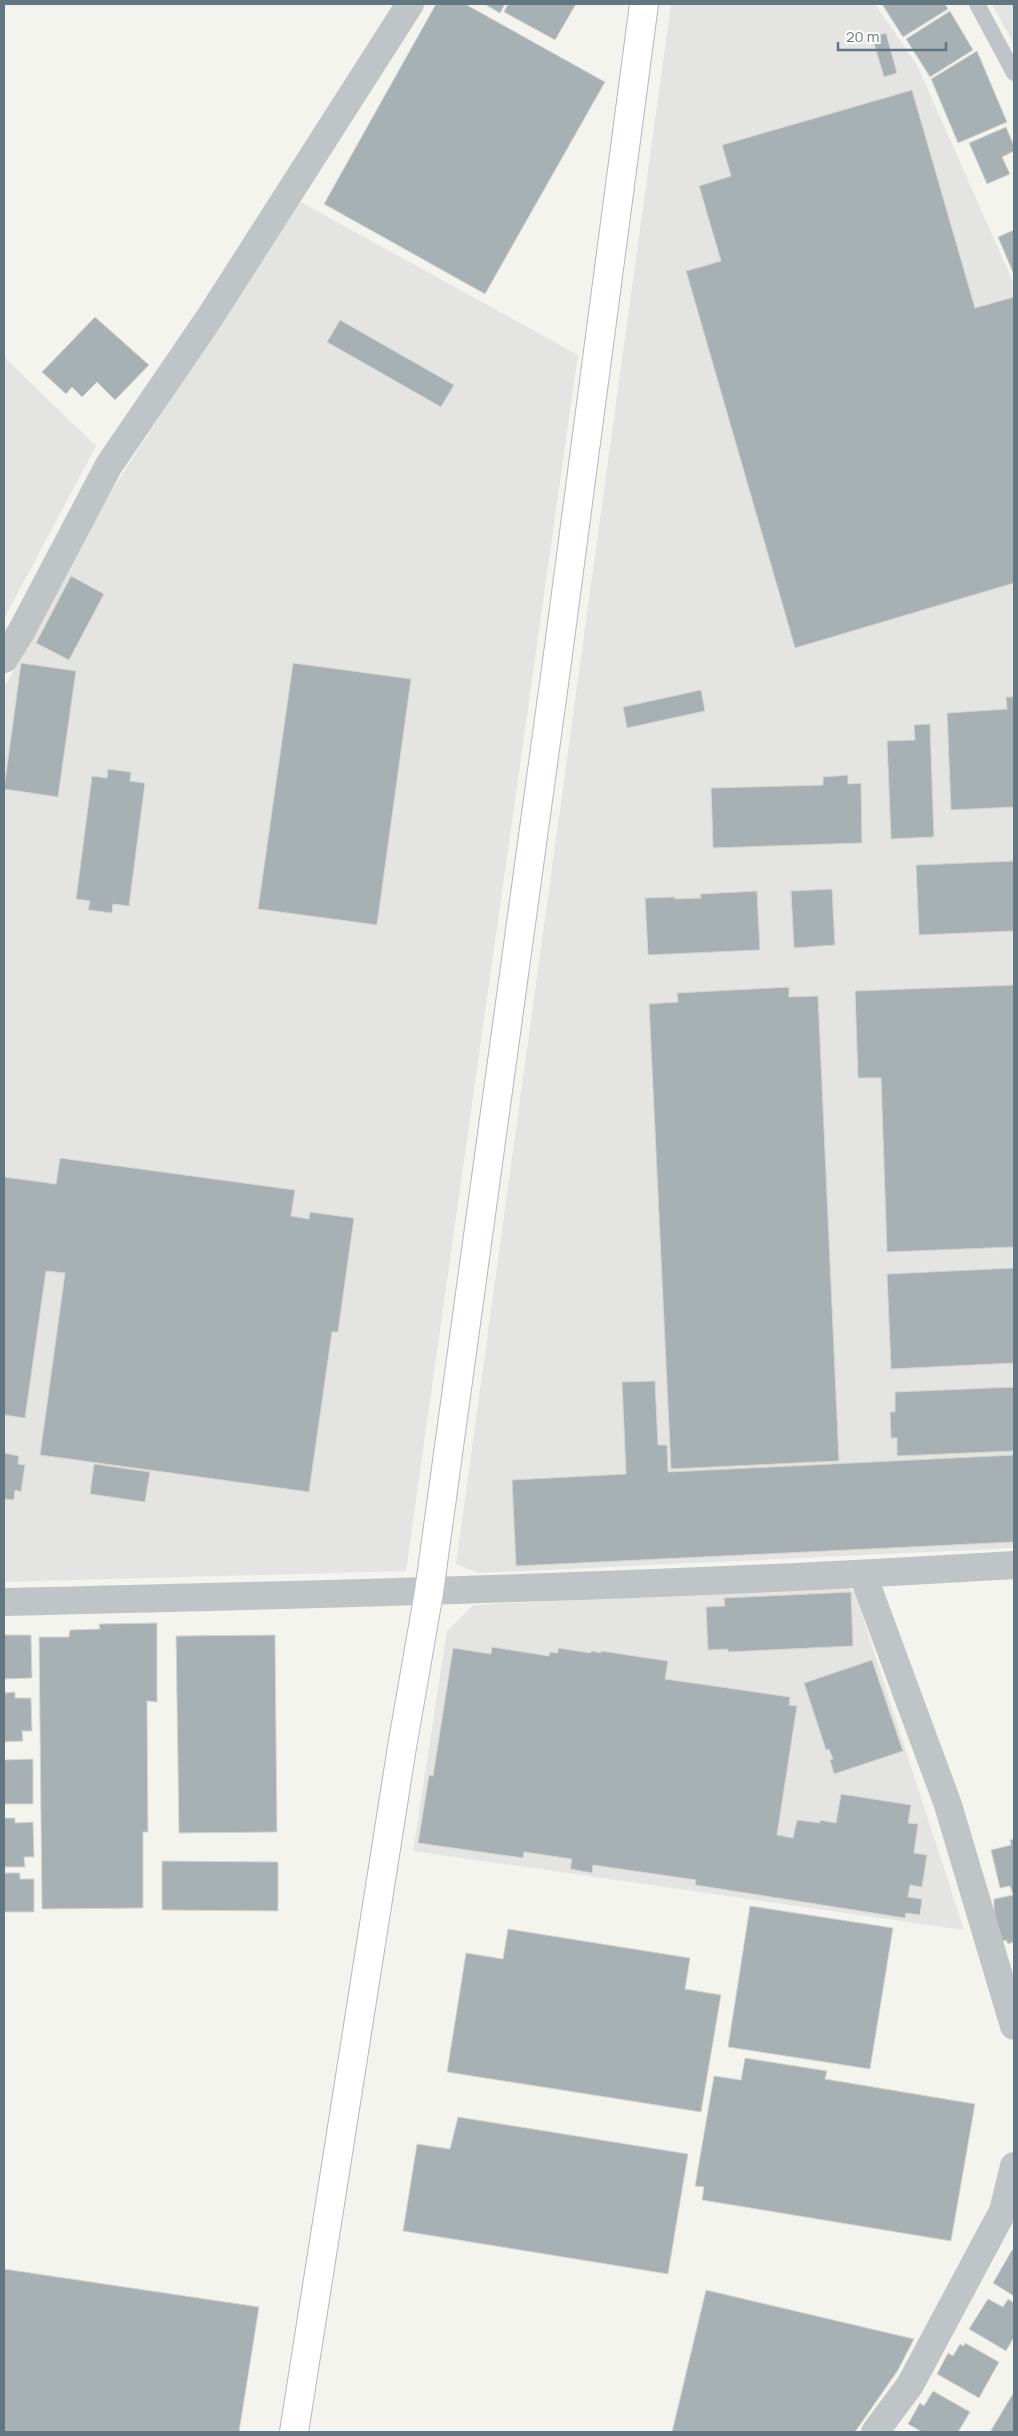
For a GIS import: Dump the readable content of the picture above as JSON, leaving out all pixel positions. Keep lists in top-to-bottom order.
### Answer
{
  "scale_bar": "20 m"
}
